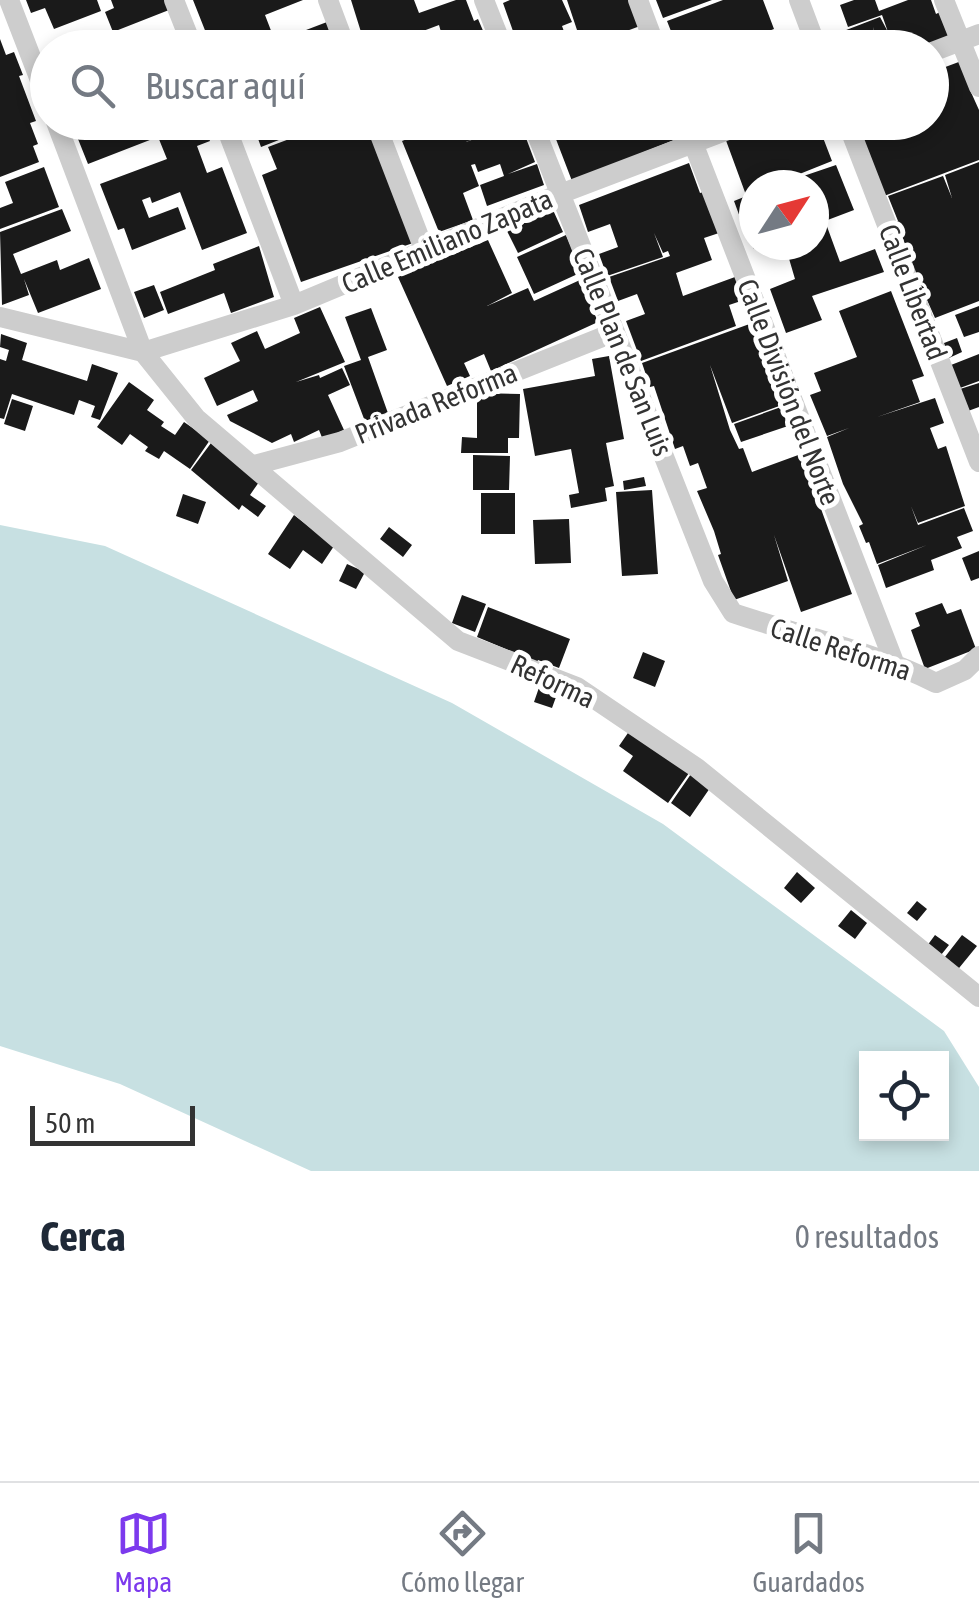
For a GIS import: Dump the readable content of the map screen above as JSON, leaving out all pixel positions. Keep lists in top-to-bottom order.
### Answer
{
  "streets": {
    "street": [
      "Calle Emiliano Zapata",
      "Calle Libertad",
      "Calle Plan de San Luis",
      "Calle División del Norte",
      "Privada Reforma",
      "Calle Reforma",
      "Reforma"
    ]
  },
  "crossings": [
    ["Calle Emiliano Zapata", "Calle Plan de San Luis"],
    ["Calle Emiliano Zapata", "Calle División del Norte"],
    ["Calle Emiliano Zapata", "Reforma"],
    ["Calle Plan de San Luis", "Privada Reforma"],
    ["Calle Plan de San Luis", "Calle Reforma"],
    ["Calle División del Norte", "Calle Reforma"],
    ["Privada Reforma", "Reforma"]
  ],
  "scale_bar": "50 m",
  "north": "top right",
  "page": {
    "search": "Buscar aquí",
    "scale": "50 m",
    "heading": ["Cerca", "0 resultados"],
    "nav": ["Mapa", "Cómo llegar", "Guardados"]
  }
}
